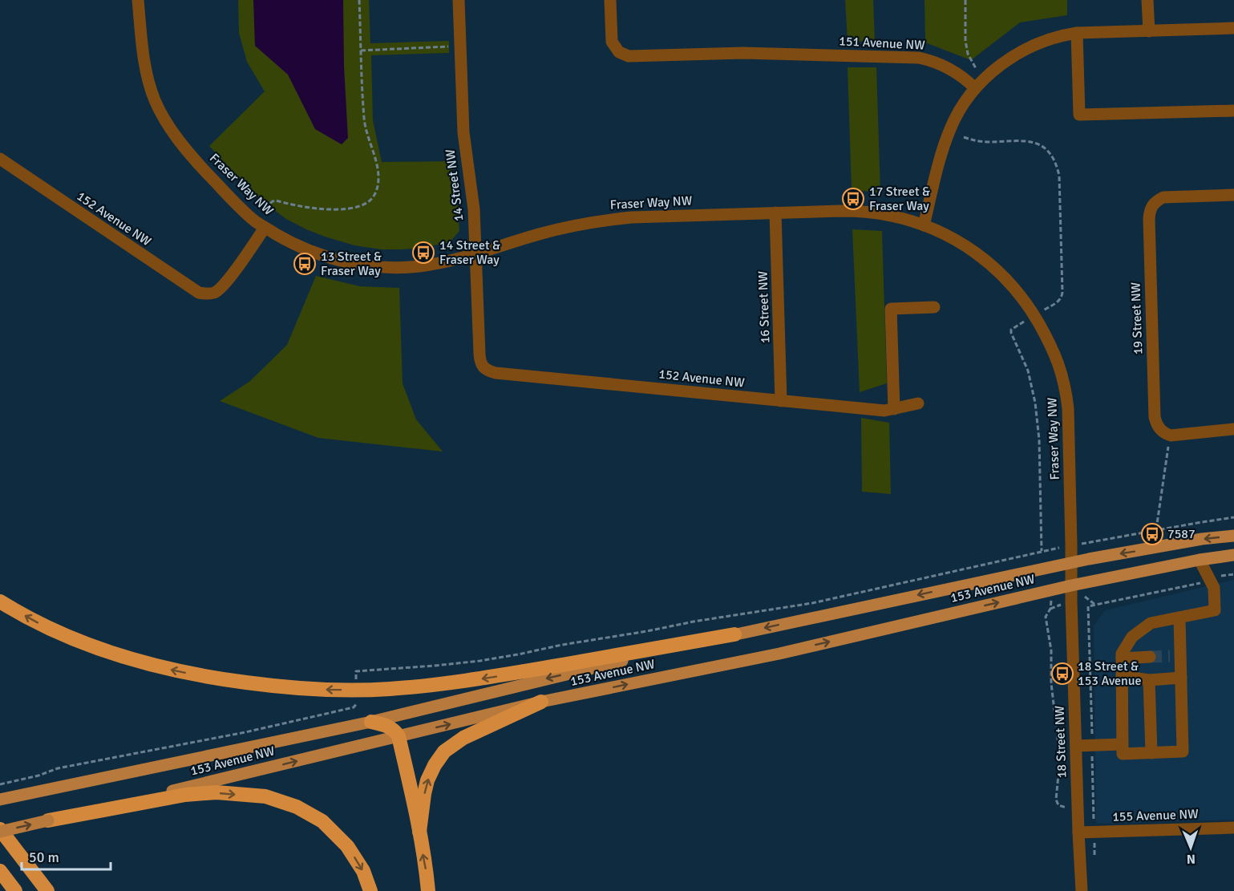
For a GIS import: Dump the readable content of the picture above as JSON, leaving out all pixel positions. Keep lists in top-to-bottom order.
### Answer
{
  "streets": {
    "main road": ["153 Avenue NW"],
    "street": [
      "151 Avenue NW",
      "Fraser Way NW",
      "14 Street NW",
      "152 Avenue NW",
      "16 Street NW",
      "19 Street NW",
      "18 Street NW",
      "155 Avenue NW"
    ]
  },
  "crossings": [
    ["Fraser Way NW", "14 Street NW"],
    ["Fraser Way NW", "152 Avenue NW"],
    ["Fraser Way NW", "16 Street NW"],
    ["Fraser Way NW", "153 Avenue NW"],
    ["Fraser Way NW", "18 Street NW"],
    ["14 Street NW", "152 Avenue NW"],
    ["152 Avenue NW", "16 Street NW"],
    ["153 Avenue NW", "18 Street NW"],
    ["18 Street NW", "155 Avenue NW"]
  ],
  "places": {
    "bus stop": [
      "17 Street & Fraser Way",
      "14 Street & Fraser Way",
      "13 Street & Fraser Way",
      "7587",
      "18 Street & 153 Avenue"
    ]
  },
  "scale_bar": "50 m",
  "north": "bottom"
}
